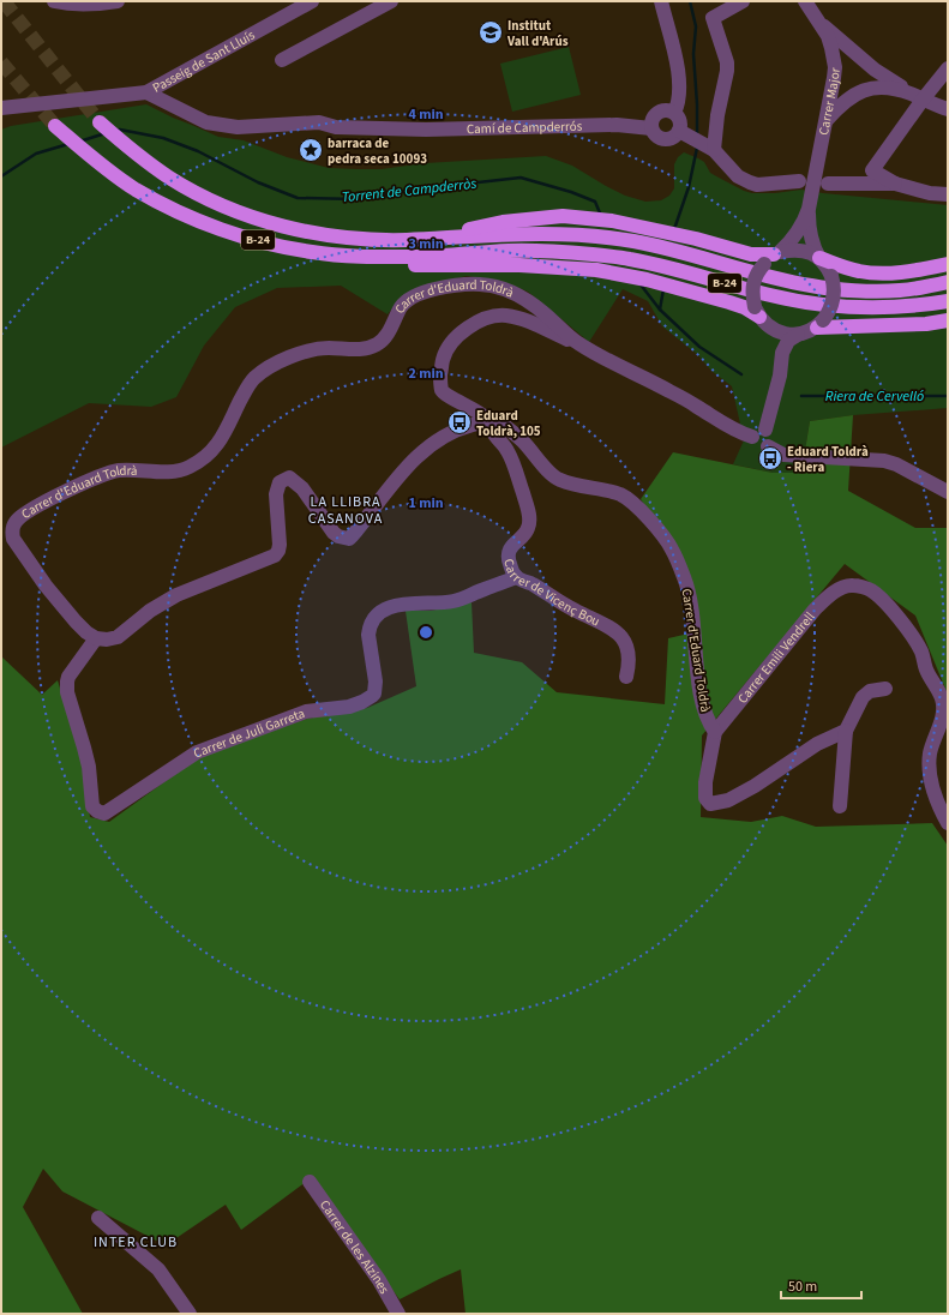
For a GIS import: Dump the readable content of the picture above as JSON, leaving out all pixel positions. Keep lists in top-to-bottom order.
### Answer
{
  "streets": {
    "highway": ["B-24"],
    "street": [
      "Passeig de Sant Lluís",
      "Carrer Major",
      "Camí de Campderrós",
      "Carrer d'Eduard Toldrà",
      "Carrer de Vicenç Bou",
      "Carrer Emili Vendrell",
      "Carrer de Juli Garreta",
      "Carrer de les Alzines"
    ]
  },
  "crossings": [
    ["Passeig de Sant Lluís", "Camí de Campderrós"],
    ["Carrer d'Eduard Toldrà", "Carrer de Vicenç Bou"],
    ["Carrer d'Eduard Toldrà", "Carrer Emili Vendrell"],
    ["Carrer d'Eduard Toldrà", "Carrer de Juli Garreta"],
    ["Carrer de Vicenç Bou", "Carrer de Juli Garreta"]
  ],
  "districts": ["LA LLIBRA CASANOVA", "INTER CLUB"],
  "water": ["Torrent de Campderròs", "Riera de Cervelló"],
  "places": {
    "school or university": ["Institut Vall d'Arús"],
    "place": ["barraca de pedra seca 10093"],
    "bus stop": ["Eduard Toldrà, 105", "Eduard Toldrà - Riera"]
  },
  "scale_bar": "50 m",
  "rings": [
    "4 min",
    "3 min",
    "2 min",
    "1 min"
  ]
}
